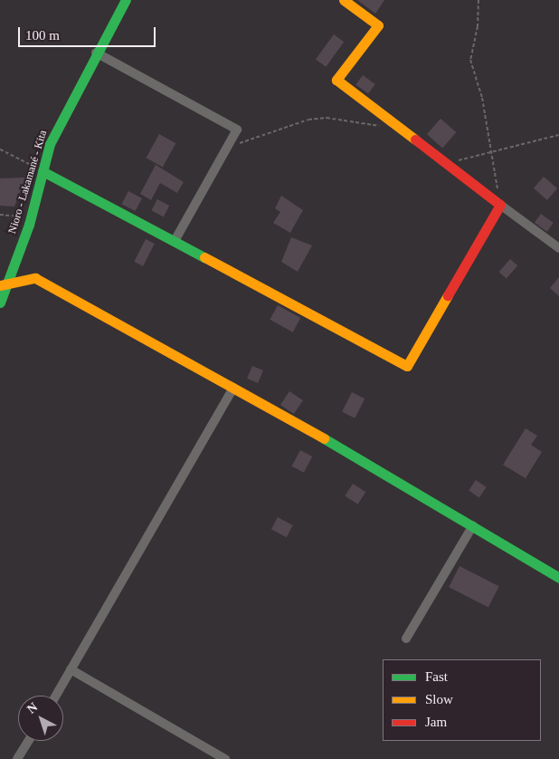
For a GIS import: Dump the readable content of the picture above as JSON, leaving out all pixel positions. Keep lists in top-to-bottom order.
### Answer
{
  "streets": {
    "street": ["Nioro - Lakamané - Kita"]
  },
  "legend": ["Fast", "Slow", "Jam"],
  "scale_bar": "100 m",
  "north": "top left"
}
